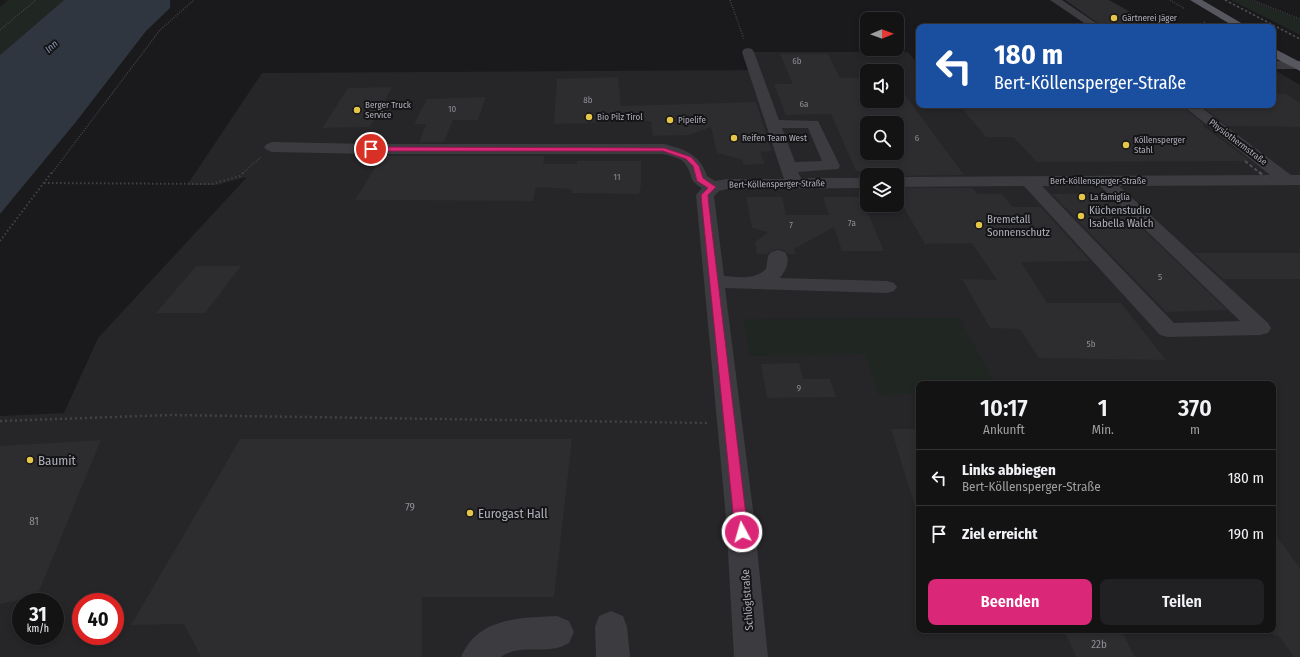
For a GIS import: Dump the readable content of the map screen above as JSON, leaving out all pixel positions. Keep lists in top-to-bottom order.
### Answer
{
  "streets": {
    "street": ["Physiothermstraße", "Bert-Köllensperger-Straße", "Schlöglstraße"]
  },
  "crossings": [
    ["Physiothermstraße", "Bert-Köllensperger-Straße"],
    ["Bert-Köllensperger-Straße", "Schlöglstraße"]
  ],
  "water": ["Inn"],
  "places": [
    "Gärtnerei Jäger",
    "Berger Truck Service",
    "Bio Pilz Tirol",
    "Pipelife",
    "Reifen Team West",
    "Köllensperger Stahl",
    "La famiglia",
    "Küchenstudio Isabella Walch",
    "Bremetall Sonnenschutz",
    "Baumit",
    "Eurogast Hall"
  ],
  "house_numbers": [
    "6b",
    "8b",
    "6a",
    "10",
    "6",
    "11",
    "7a",
    "7",
    "5",
    "5b",
    "9",
    "79",
    "81",
    "22b"
  ],
  "north": "right",
  "page": {
    "turn": ["180 m", "Bert-Köllensperger-Straße"],
    "eta": [
      "10:17",
      "Ankunft",
      "1",
      "Min.",
      "370",
      "m"
    ],
    "list": [
      {
        "name": "Links abbiegen",
        "note": "Bert-Köllensperger-Straße",
        "value": "180 m"
      },
      {
        "name": "Ziel erreicht",
        "value": "190 m"
      }
    ],
    "buttons": ["Beenden", "Teilen"],
    "speed": "31 km/h",
    "limit": "40"
  }
}
